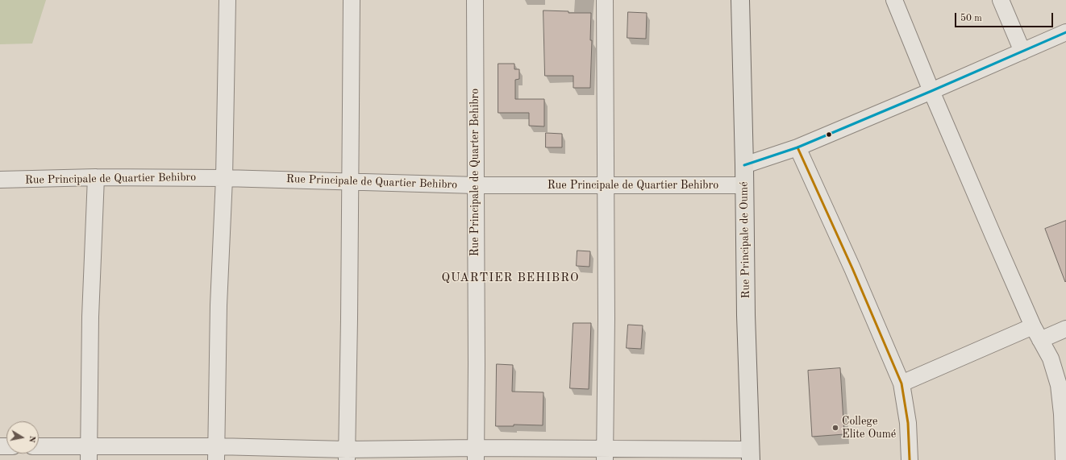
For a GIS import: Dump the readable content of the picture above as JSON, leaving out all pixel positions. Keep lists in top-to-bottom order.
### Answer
{
  "streets": {
    "main road": ["Rue Principale de Oumé"],
    "street": ["Rue Principale de Quarter Behibro", "Rue Principale de Quartier Behibro"]
  },
  "crossings": [
    ["Rue Principale de Quarter Behibro", "Rue Principale de Quartier Behibro"],
    ["Rue Principale de Quartier Behibro", "Rue Principale de Oumé"]
  ],
  "districts": ["QUARTIER BEHIBRO"],
  "places": ["College Elite Oumé"],
  "scale_bar": "50 m",
  "north": "right"
}
